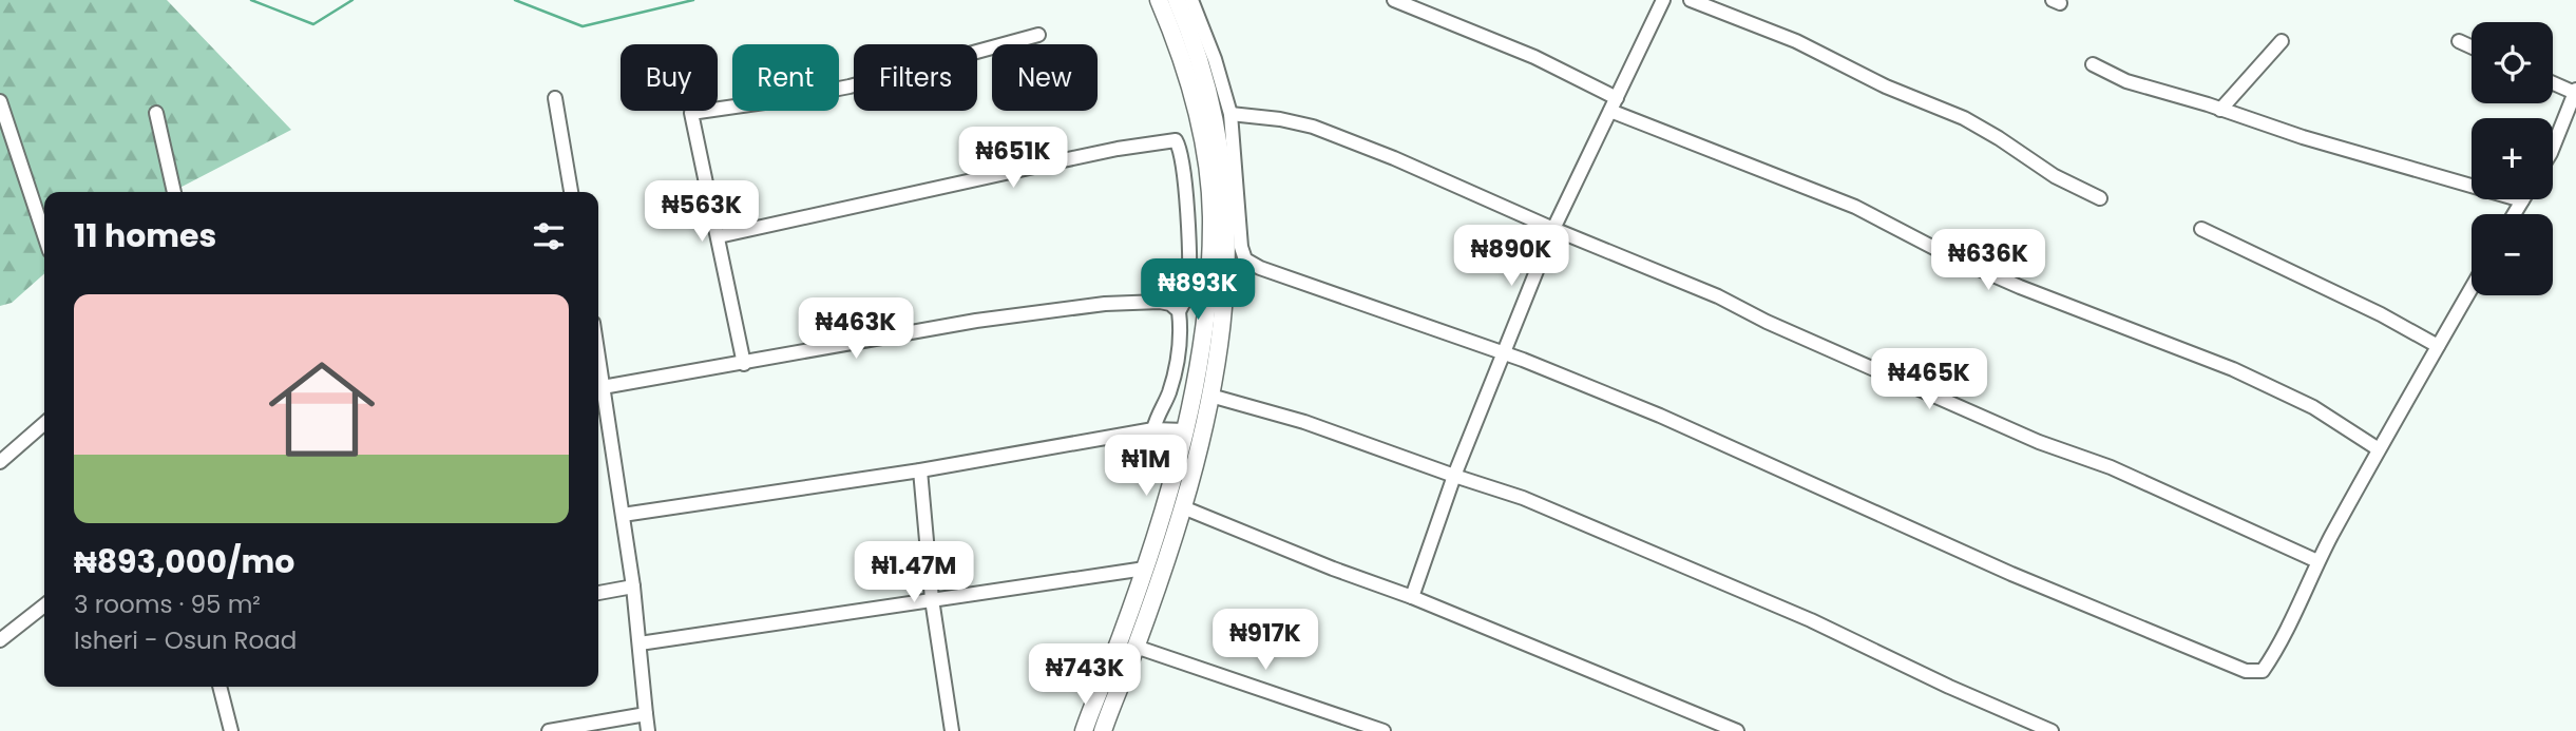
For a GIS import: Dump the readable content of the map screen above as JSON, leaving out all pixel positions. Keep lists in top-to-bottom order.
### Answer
{
  "page": {
    "map_buttons": ["+", "−"],
    "chip": [
      "Buy",
      "Rent",
      "Filters",
      "New"
    ],
    "price": [
      "₦651K",
      "₦563K",
      "₦890K",
      "₦636K",
      "₦893K",
      "₦463K",
      "₦465K",
      "₦1M",
      "₦1.47M",
      "₦917K",
      "₦743K"
    ],
    "heading": "11 homes",
    "list": [
      {
        "name": "₦893,000/mo",
        "note": "3 rooms · 95 m² · Isheri - Osun Road"
      }
    ]
  }
}
